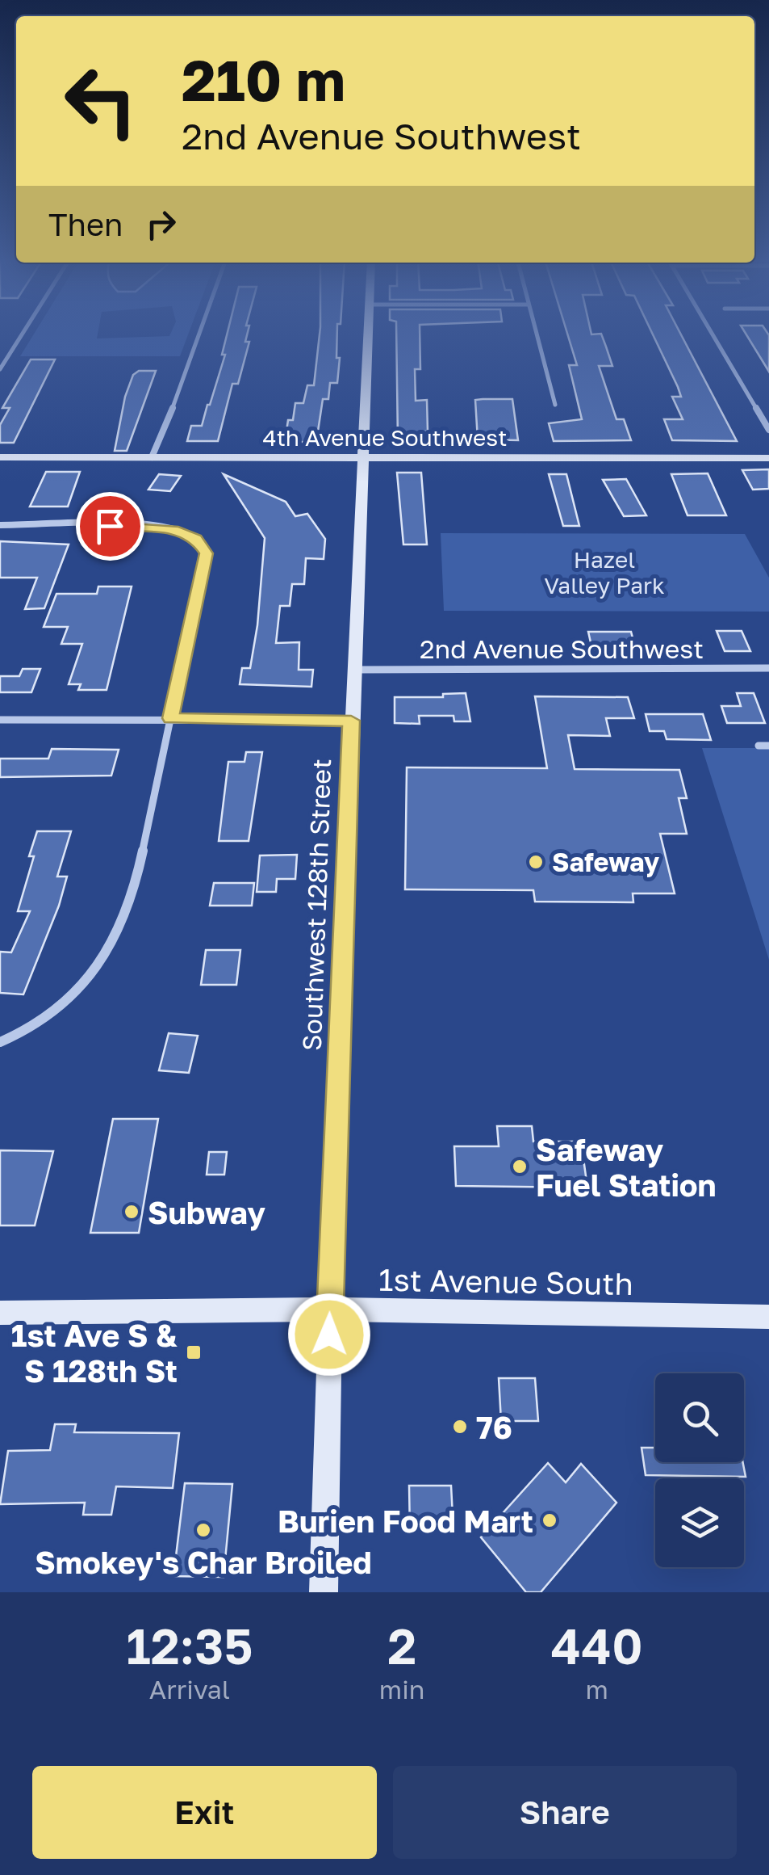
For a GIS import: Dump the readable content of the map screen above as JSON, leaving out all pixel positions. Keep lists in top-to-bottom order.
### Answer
{
  "streets": {
    "main road": ["4th Avenue Southwest", "Southwest 128th Street", "1st Avenue South"],
    "street": ["2nd Avenue Southwest"]
  },
  "crossings": [
    ["4th Avenue Southwest", "Southwest 128th Street"],
    ["2nd Avenue Southwest", "Southwest 128th Street"],
    ["Southwest 128th Street", "1st Avenue South"]
  ],
  "parks": ["Hazel Valley Park"],
  "places": {
    "other": [
      "Safeway",
      "Safeway Fuel Station",
      "Subway",
      "76",
      "Burien Food Mart",
      "Smokey's Char Broiled"
    ],
    "transit": ["1st Ave S & S 128th St"]
  },
  "page": {
    "turn": ["210 m", "2nd Avenue Southwest"],
    "then": "Then",
    "eta": [
      "12:35",
      "Arrival",
      "2",
      "min",
      "440",
      "m"
    ],
    "buttons": ["Exit", "Share"]
  }
}
